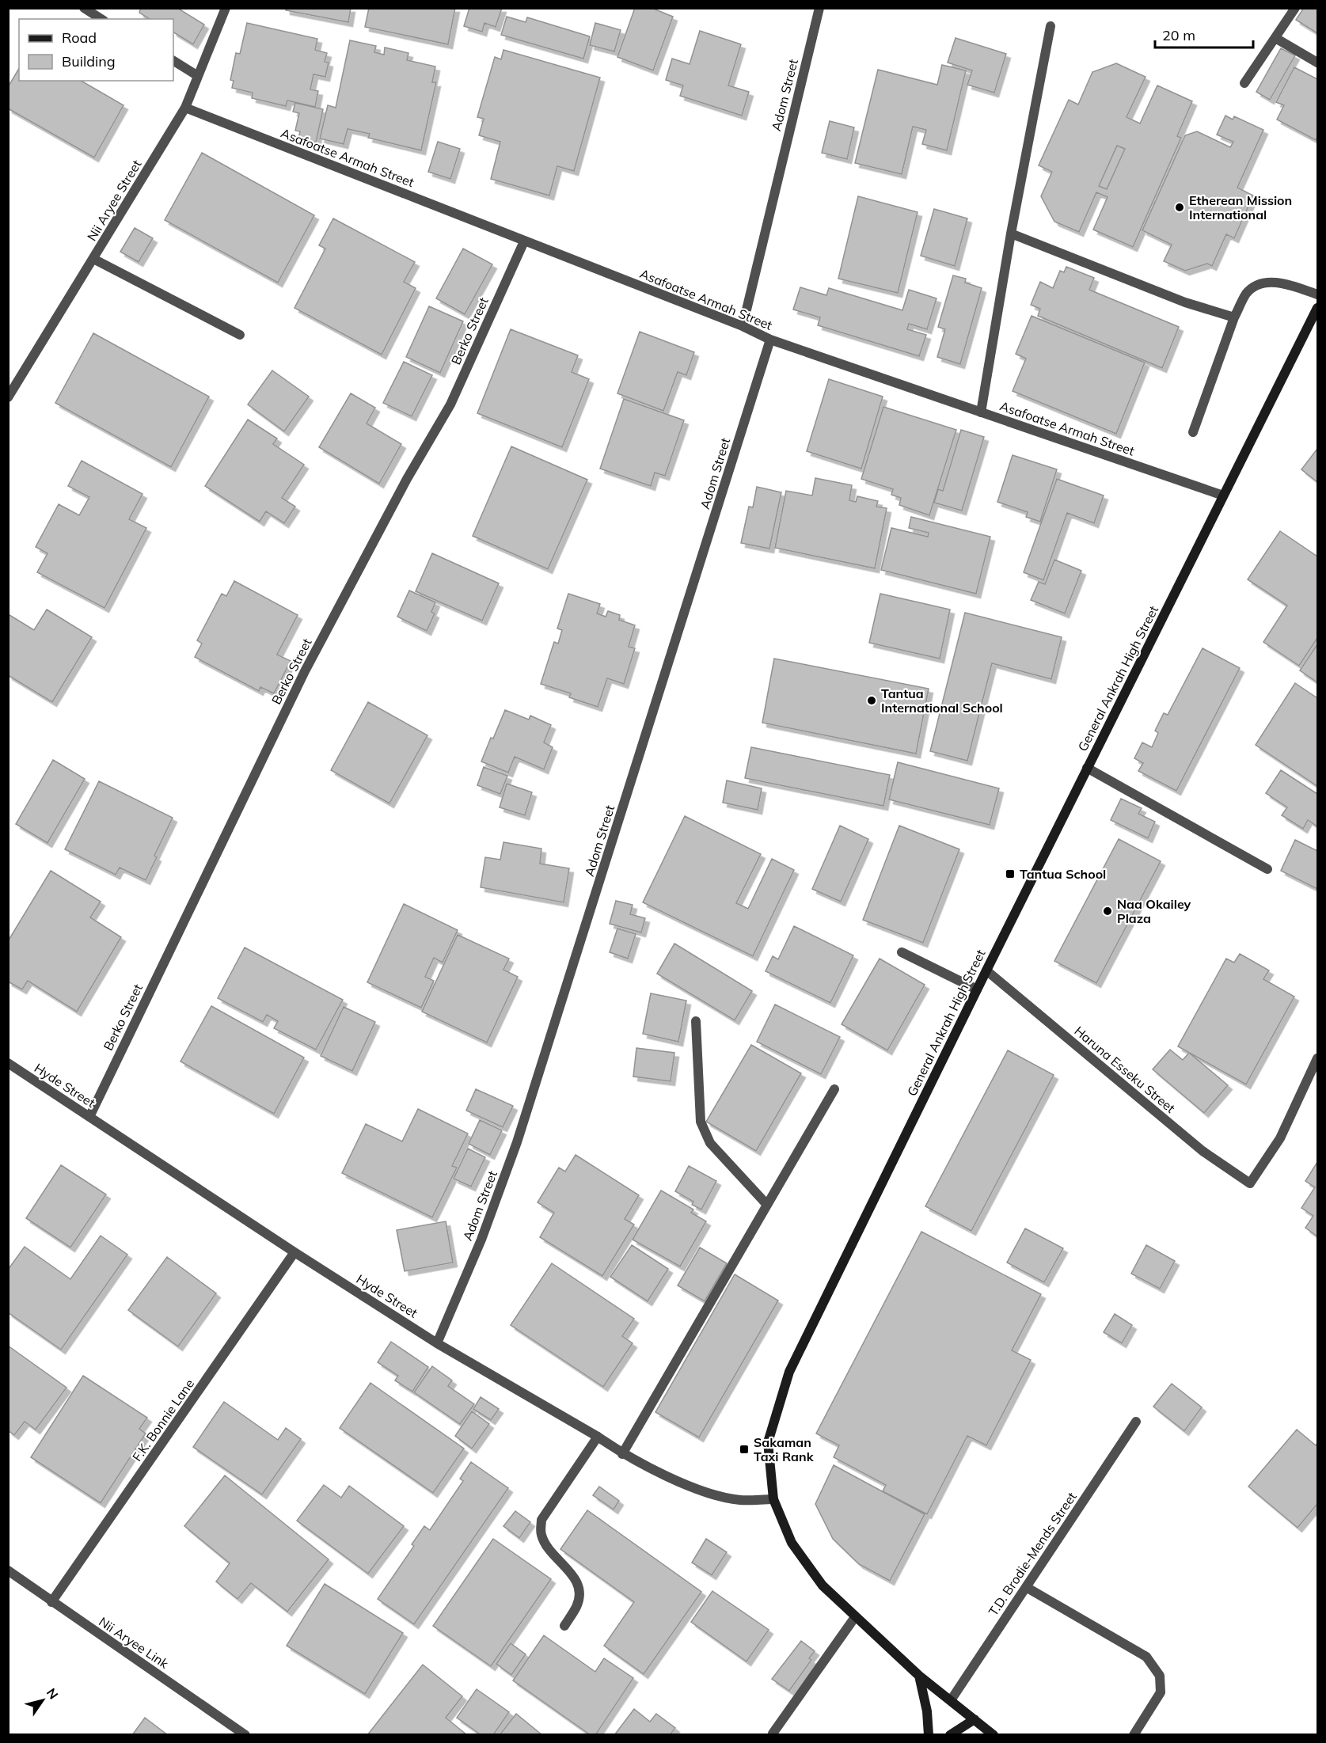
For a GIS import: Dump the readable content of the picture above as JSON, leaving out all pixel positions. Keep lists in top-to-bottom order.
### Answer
{
  "streets": {
    "main road": ["General Ankrah High Street"],
    "street": [
      "Adom Street",
      "Asafoatse Armah Street",
      "Nii Aryee Street",
      "Berko Street",
      "Haruna Esseku Street",
      "Hyde Street",
      "F.K. Bonnie Lane",
      "T.D. Brodie-Mends Street",
      "Nii Aryee Link"
    ]
  },
  "crossings": [
    ["Adom Street", "Asafoatse Armah Street"],
    ["Adom Street", "Hyde Street"],
    ["Asafoatse Armah Street", "Nii Aryee Street"],
    ["Asafoatse Armah Street", "Berko Street"],
    ["Asafoatse Armah Street", "General Ankrah High Street"],
    ["Berko Street", "Hyde Street"],
    ["General Ankrah High Street", "Haruna Esseku Street"],
    ["General Ankrah High Street", "Hyde Street"],
    ["General Ankrah High Street", "T.D. Brodie-Mends Street"],
    ["Hyde Street", "F.K. Bonnie Lane"],
    ["F.K. Bonnie Lane", "Nii Aryee Link"]
  ],
  "places": {
    "other": ["Etherean Mission International", "Tantua International School", "Naa Okailey Plaza"],
    "transit": ["Tantua School", "Sakaman Taxi Rank"]
  },
  "legend": ["Road", "Building"],
  "scale_bar": "20 m",
  "north": "top right"
}
